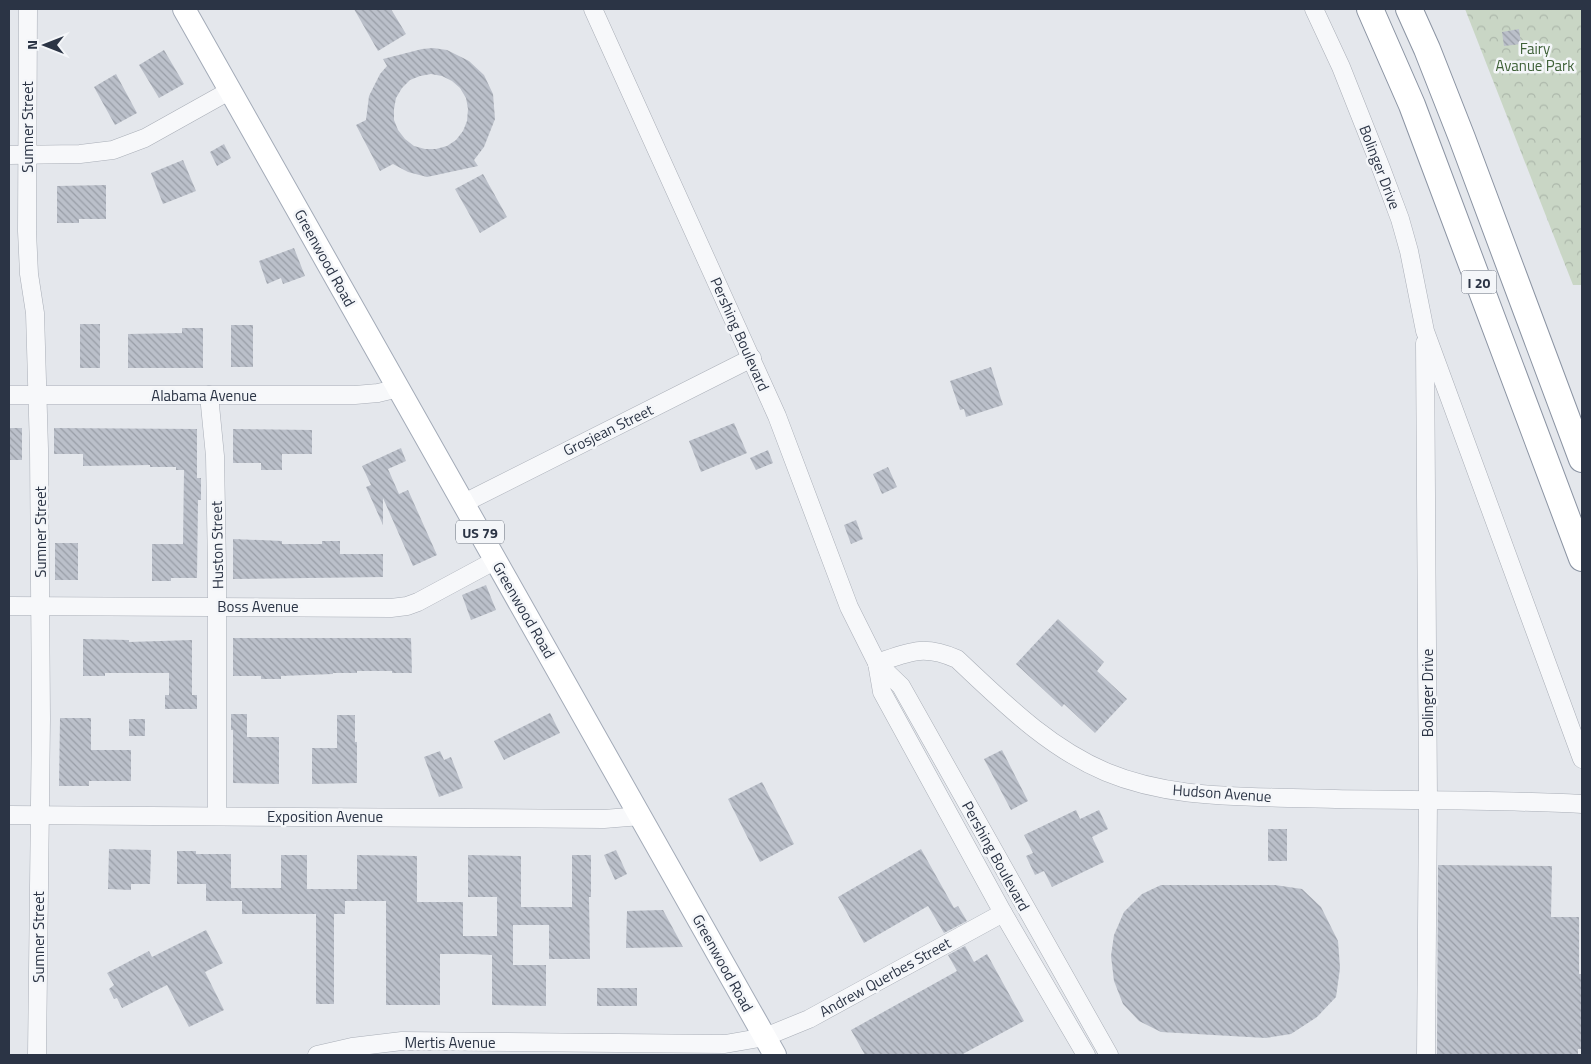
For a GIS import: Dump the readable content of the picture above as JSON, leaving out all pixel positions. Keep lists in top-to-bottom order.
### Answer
{
  "streets": {
    "highway": ["I 20"],
    "main road": ["Greenwood Road", "US 79"],
    "street": [
      "Sumner Street",
      "Bolinger Drive",
      "Pershing Boulevard",
      "Alabama Avenue",
      "Grosjean Street",
      "Huston Street",
      "Boss Avenue",
      "Hudson Avenue",
      "Exposition Avenue",
      "Andrew Querbes Street",
      "Mertis Avenue"
    ]
  },
  "crossings": [
    ["Sumner Street", "Alabama Avenue"],
    ["Sumner Street", "Boss Avenue"],
    ["Sumner Street", "Exposition Avenue"],
    ["Bolinger Drive", "Hudson Avenue"],
    ["Greenwood Road", "Alabama Avenue"],
    ["Greenwood Road", "Grosjean Street"],
    ["Greenwood Road", "Boss Avenue"],
    ["Greenwood Road", "Exposition Avenue"],
    ["Greenwood Road", "Andrew Querbes Street"],
    ["Greenwood Road", "Mertis Avenue"],
    ["Pershing Boulevard", "Grosjean Street"],
    ["Pershing Boulevard", "Hudson Avenue"],
    ["Pershing Boulevard", "Andrew Querbes Street"],
    ["Alabama Avenue", "Huston Street"],
    ["Huston Street", "Boss Avenue"],
    ["Huston Street", "Exposition Avenue"],
    ["Andrew Querbes Street", "Mertis Avenue"]
  ],
  "parks": ["Fairy Avanue Park"],
  "north": "left"
}
